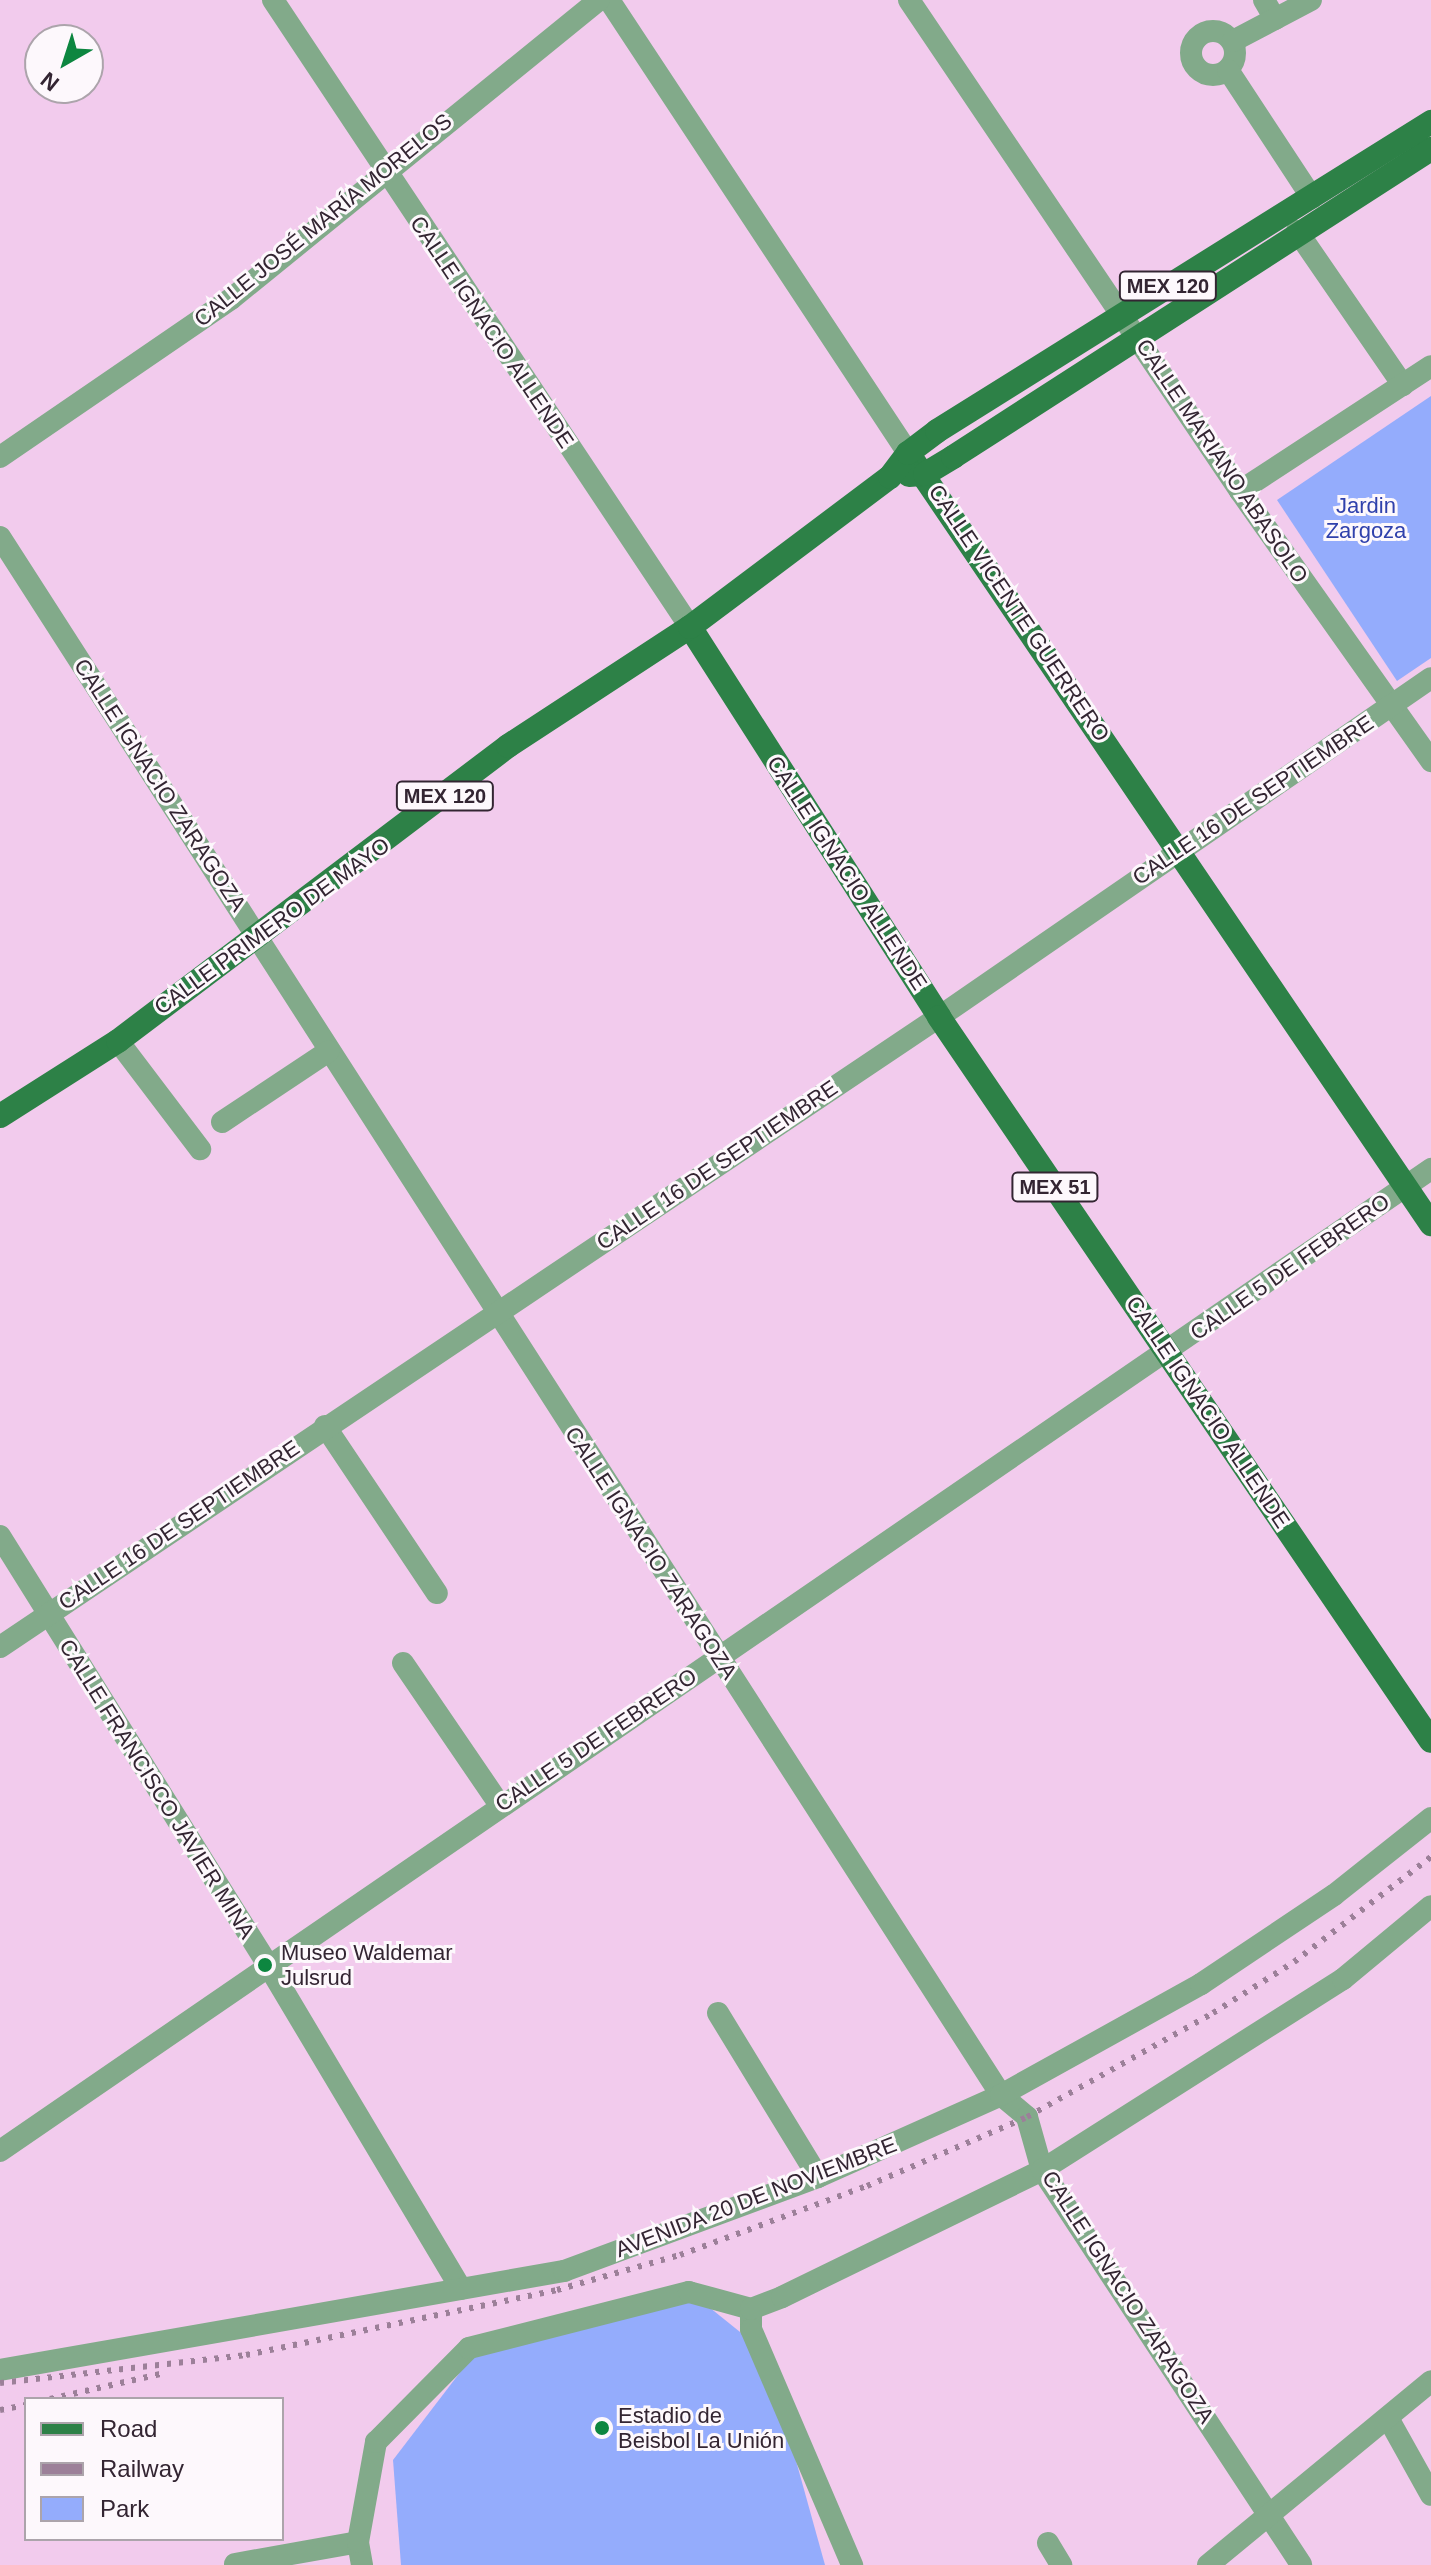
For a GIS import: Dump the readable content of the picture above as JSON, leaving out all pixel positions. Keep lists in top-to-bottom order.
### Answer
{
  "streets": {
    "main road": [
      "MEX 120",
      "CALLE IGNACIO ALLENDE",
      "CALLE VICENTE GUERRERO",
      "CALLE PRIMERO DE MAYO",
      "MEX 51"
    ],
    "street": [
      "CALLE JOSÉ MARÍA MORELOS",
      "CALLE MARIANO ABASOLO",
      "CALLE IGNACIO ZARAGOZA",
      "CALLE 16 DE SEPTIEMBRE",
      "CALLE 5 DE FEBRERO",
      "CALLE FRANCISCO JAVIER MINA",
      "AVENIDA 20 DE NOVIEMBRE"
    ]
  },
  "crossings": [
    ["CALLE JOSÉ MARÍA MORELOS", "CALLE IGNACIO ALLENDE"],
    ["MEX 120", "CALLE MARIANO ABASOLO"],
    ["MEX 120", "CALLE VICENTE GUERRERO"],
    ["MEX 120", "CALLE PRIMERO DE MAYO"],
    ["CALLE IGNACIO ALLENDE", "CALLE 16 DE SEPTIEMBRE"],
    ["CALLE IGNACIO ALLENDE", "CALLE PRIMERO DE MAYO"],
    ["CALLE IGNACIO ALLENDE", "CALLE 5 DE FEBRERO"],
    ["CALLE MARIANO ABASOLO", "CALLE 16 DE SEPTIEMBRE"],
    ["CALLE MARIANO ABASOLO", "CALLE PRIMERO DE MAYO"],
    ["CALLE VICENTE GUERRERO", "CALLE 16 DE SEPTIEMBRE"],
    ["CALLE VICENTE GUERRERO", "CALLE PRIMERO DE MAYO"],
    ["CALLE VICENTE GUERRERO", "CALLE 5 DE FEBRERO"],
    ["CALLE IGNACIO ZARAGOZA", "CALLE 16 DE SEPTIEMBRE"],
    ["CALLE IGNACIO ZARAGOZA", "CALLE PRIMERO DE MAYO"],
    ["CALLE IGNACIO ZARAGOZA", "CALLE 5 DE FEBRERO"],
    ["CALLE IGNACIO ZARAGOZA", "AVENIDA 20 DE NOVIEMBRE"],
    ["CALLE 16 DE SEPTIEMBRE", "CALLE FRANCISCO JAVIER MINA"],
    ["CALLE 5 DE FEBRERO", "CALLE FRANCISCO JAVIER MINA"],
    ["CALLE FRANCISCO JAVIER MINA", "AVENIDA 20 DE NOVIEMBRE"]
  ],
  "parks": ["Jardin Zargoza"],
  "places": ["Museo Waldemar Julsrud", "Estadio de Beisbol La Unión"],
  "legend": ["Road", "Railway", "Park"],
  "north": "bottom left"
}
